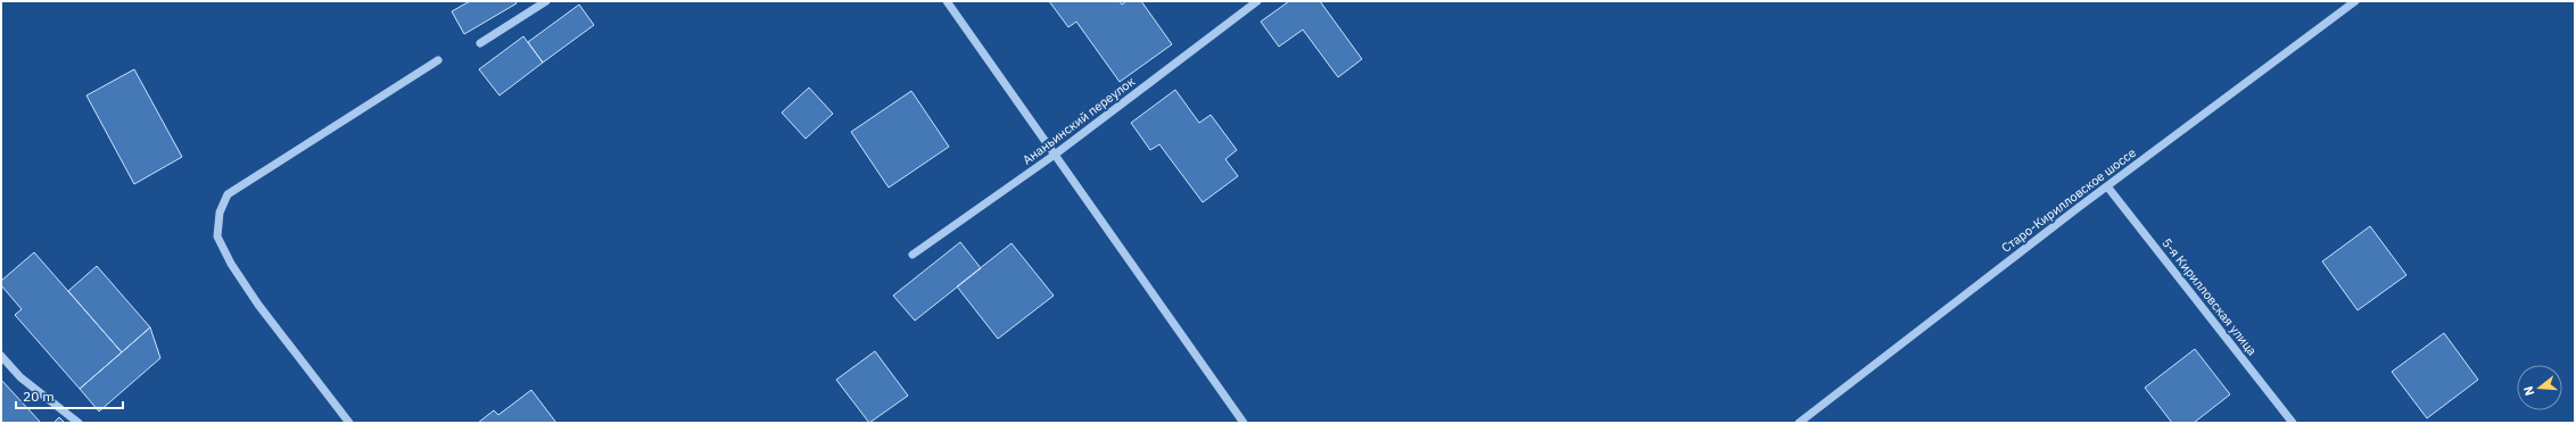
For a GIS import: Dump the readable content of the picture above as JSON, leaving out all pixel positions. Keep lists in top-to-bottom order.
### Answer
{
  "streets": {
    "street": ["Ананьинский переулок", "Старо-Кирилловское шоссе", "5-я Кирилловская улица"]
  },
  "crossings": [
    ["Старо-Кирилловское шоссе", "5-я Кирилловская улица"]
  ],
  "scale_bar": "20 m",
  "north": "left"
}
